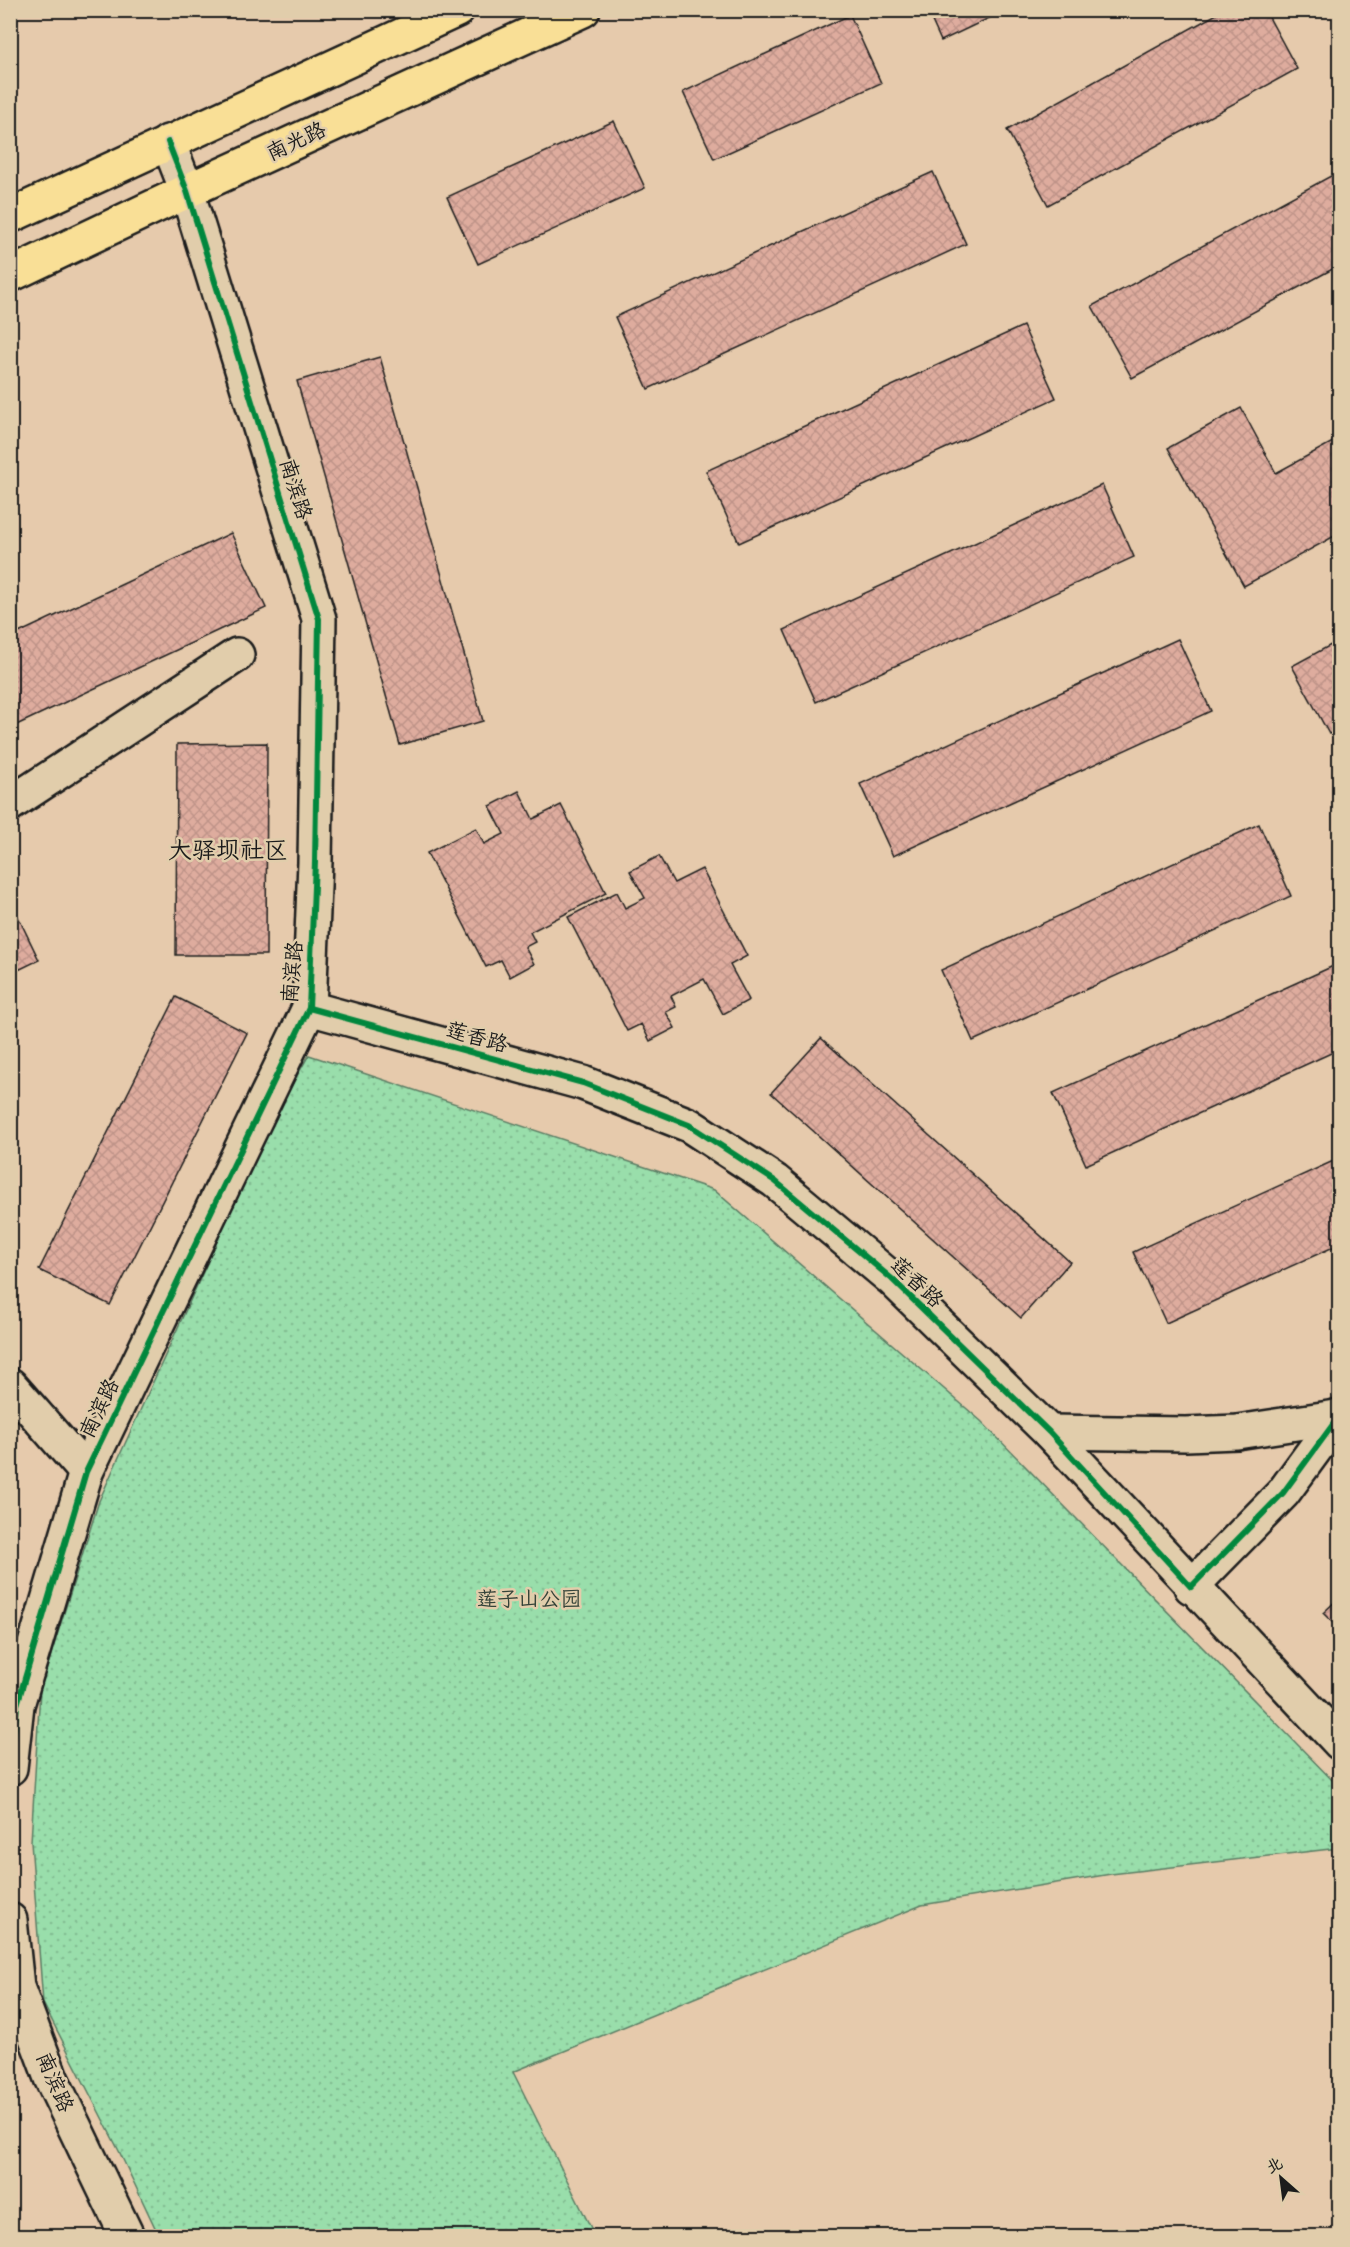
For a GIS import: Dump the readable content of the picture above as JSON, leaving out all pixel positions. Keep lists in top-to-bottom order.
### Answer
{
  "streets": {
    "main road": ["南光路"],
    "street": ["南滨路", "莲香路"]
  },
  "crossings": [
    ["南光路", "南滨路"],
    ["南滨路", "莲香路"]
  ],
  "districts": ["大驿坝社区"],
  "parks": ["莲子山公园"],
  "north": "top left"
}
